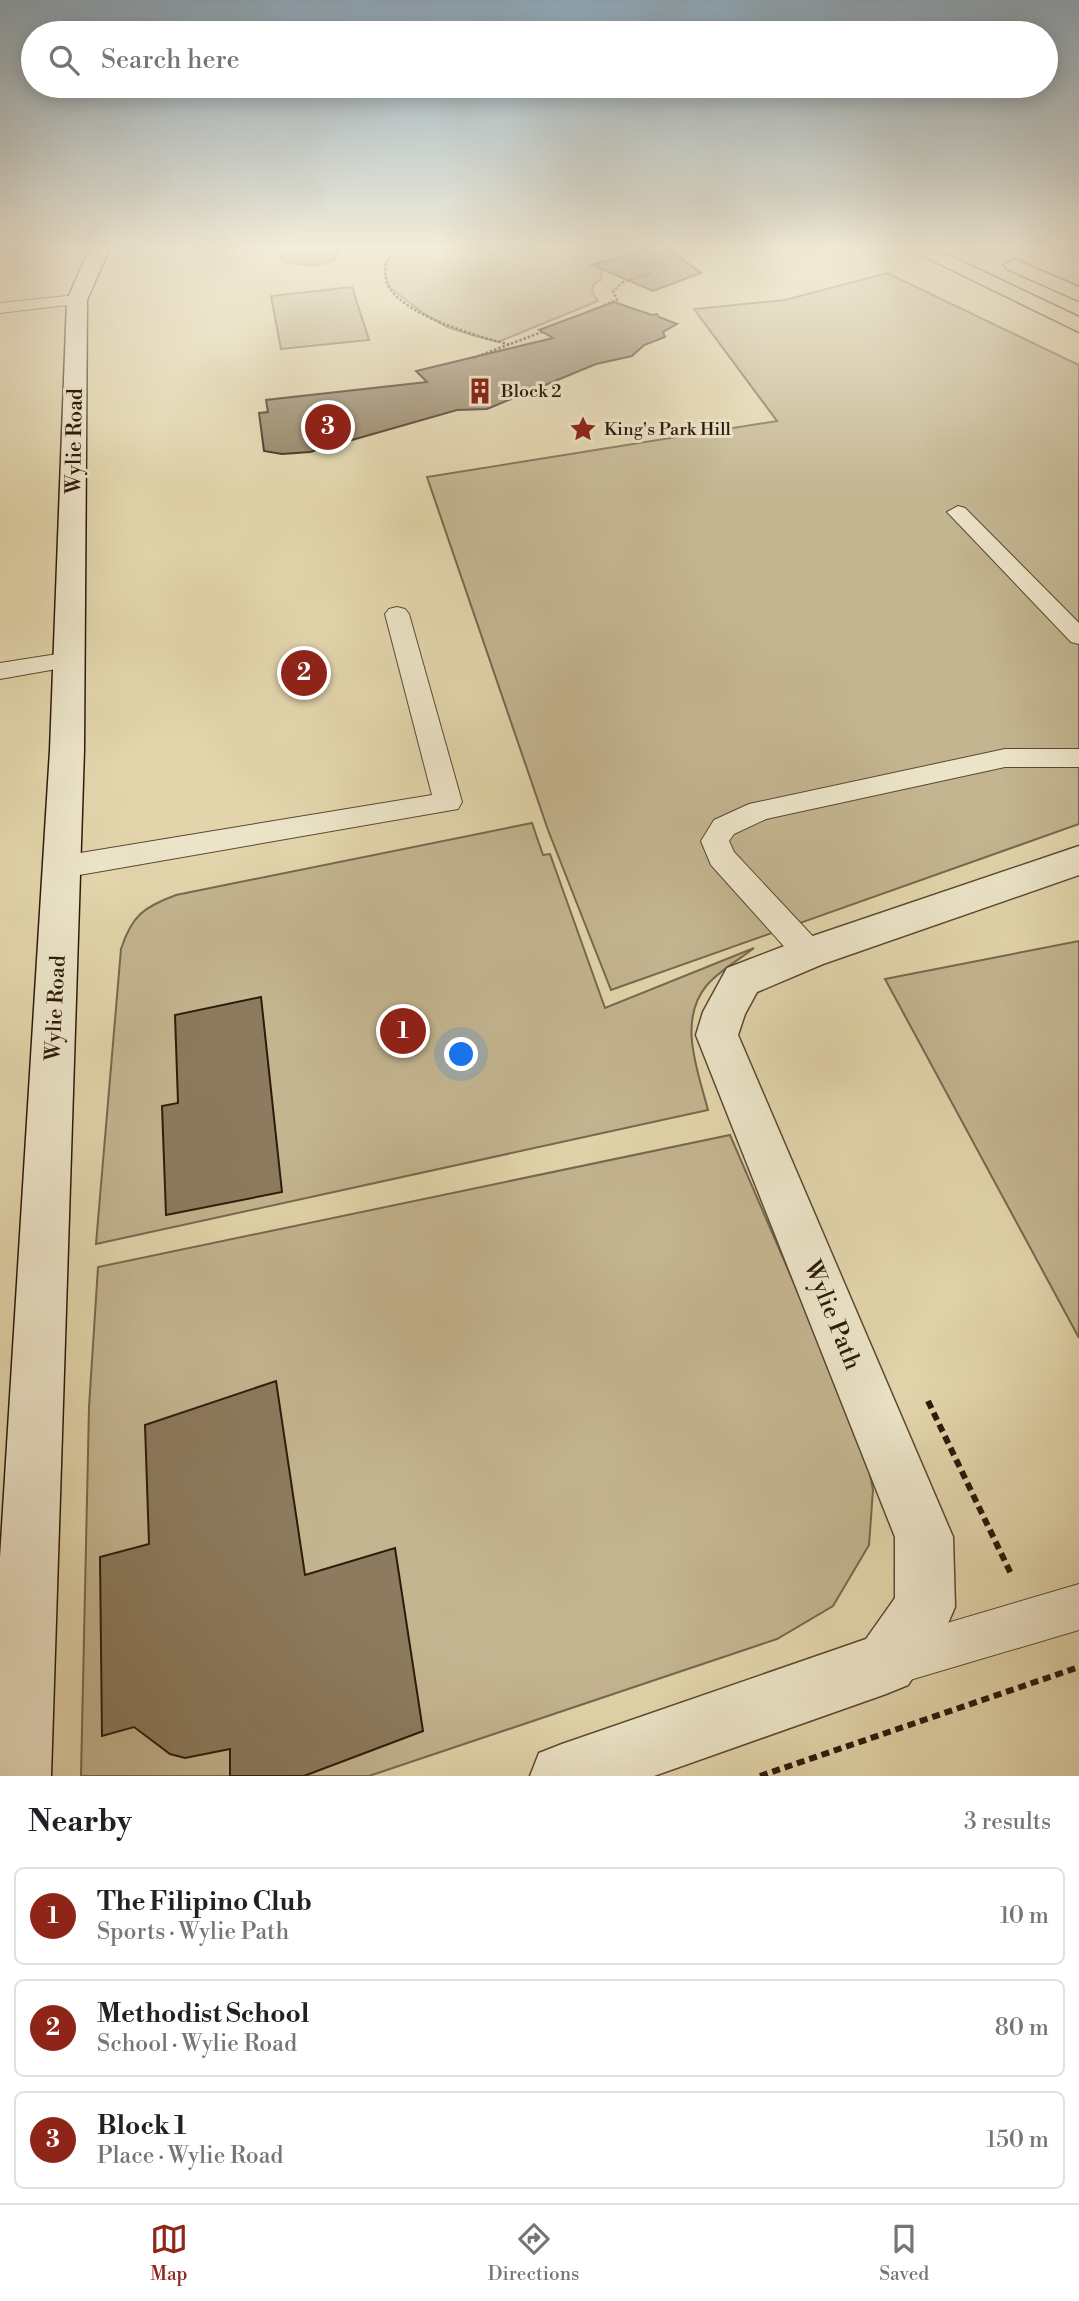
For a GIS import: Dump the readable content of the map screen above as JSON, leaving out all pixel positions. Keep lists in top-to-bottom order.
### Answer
{
  "streets": {
    "street": ["Wylie Road", "Wylie Path"]
  },
  "places": {
    "building": ["Block 2"],
    "place": ["King's Park Hill"]
  },
  "page": {
    "search": "Search here",
    "pins": ["3", "2", "1"],
    "heading": ["Nearby", "3 results"],
    "list": [
      {
        "mark": "1",
        "name": "The Filipino Club",
        "note": "Sports · Wylie Path",
        "value": "10 m"
      },
      {
        "mark": "2",
        "name": "Methodist School",
        "note": "School · Wylie Road",
        "value": "80 m"
      },
      {
        "mark": "3",
        "name": "Block 1",
        "note": "Place · Wylie Road",
        "value": "150 m"
      }
    ],
    "nav": ["Map", "Directions", "Saved"]
  }
}
